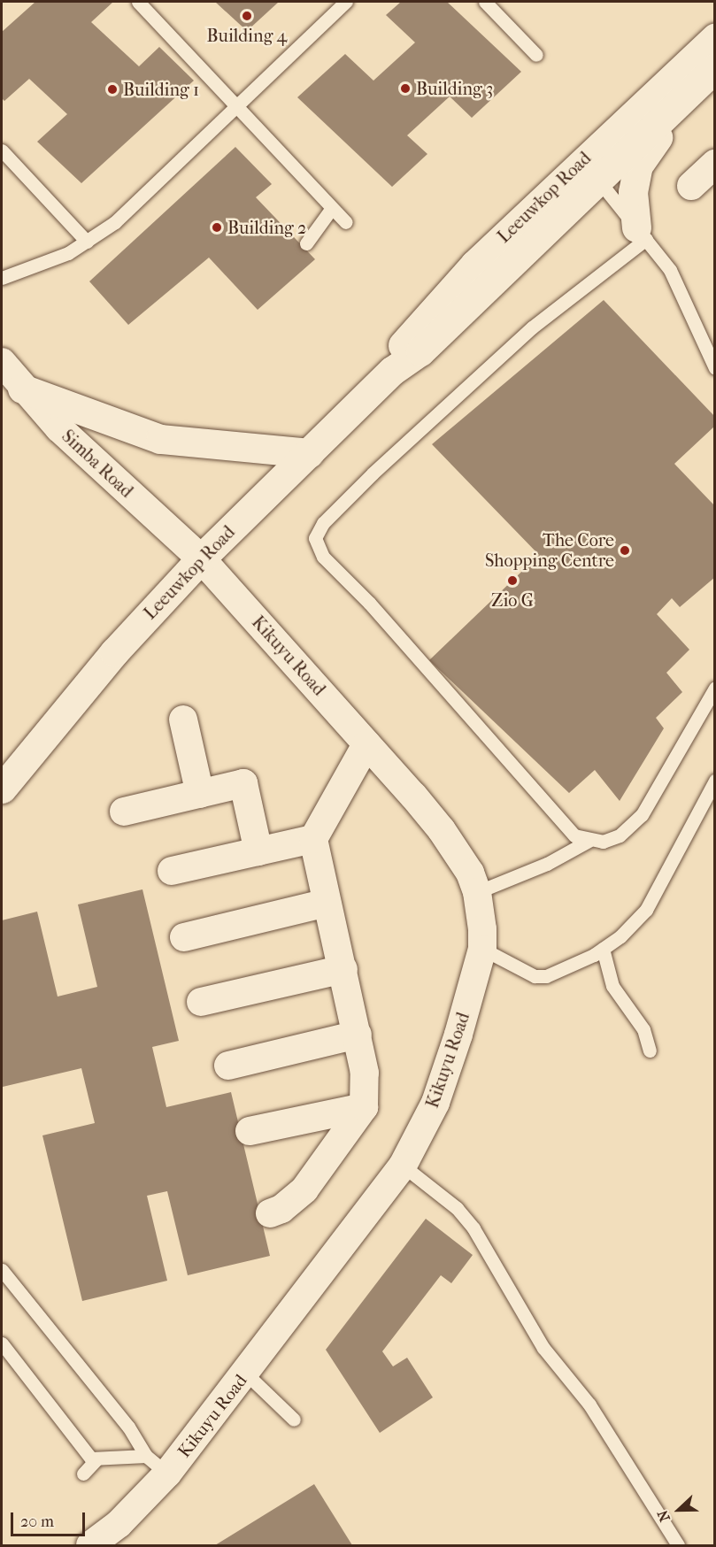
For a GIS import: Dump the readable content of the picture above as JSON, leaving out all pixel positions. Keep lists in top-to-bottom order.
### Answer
{
  "streets": {
    "street": ["Leeuwkop Road", "Simba Road", "Kikuyu Road"]
  },
  "crossings": [
    ["Leeuwkop Road", "Simba Road"],
    ["Leeuwkop Road", "Kikuyu Road"],
    ["Simba Road", "Kikuyu Road"]
  ],
  "places": [
    "Building 4",
    "Building 3",
    "Building 1",
    "Building 2",
    "The Core Shopping Centre",
    "Zio G"
  ],
  "scale_bar": "20 m",
  "north": "left"
}
